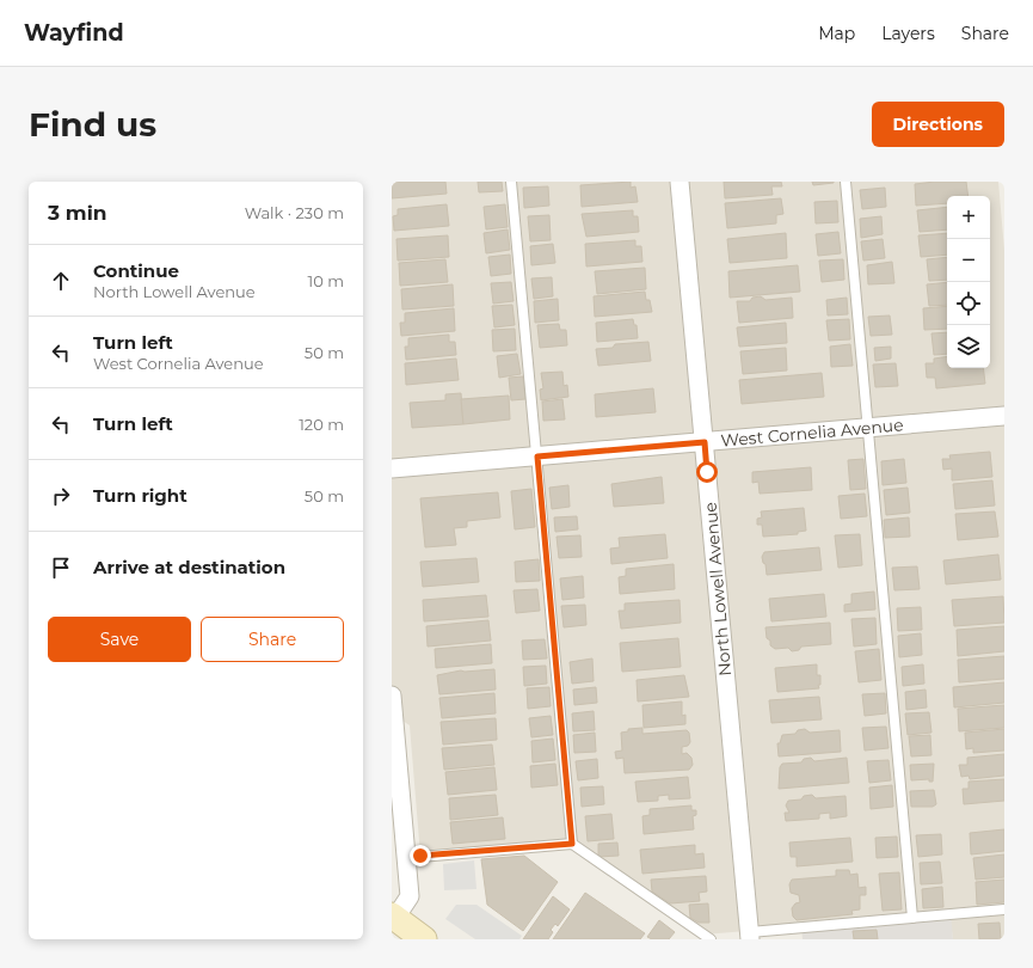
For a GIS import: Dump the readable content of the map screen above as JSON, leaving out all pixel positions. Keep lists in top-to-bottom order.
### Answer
{
  "streets": {
    "street": ["West Cornelia Avenue", "North Lowell Avenue"]
  },
  "crossings": [
    ["West Cornelia Avenue", "North Lowell Avenue"]
  ],
  "page": {
    "header": "Wayfind",
    "nav": ["Map", "Layers", "Share"],
    "buttons": [
      "Directions",
      ["Save", "Share"]
    ],
    "title": "Find us",
    "heading": ["3 min", "Walk · 230 m"],
    "map_buttons": ["+", "−"],
    "list": [
      ["Continue", "North Lowell Avenue", "10 m"],
      ["Turn left", "West Cornelia Avenue", "50 m"],
      ["Turn left", "120 m"],
      ["Turn right", "50 m"],
      "Arrive at destination"
    ]
  }
}
